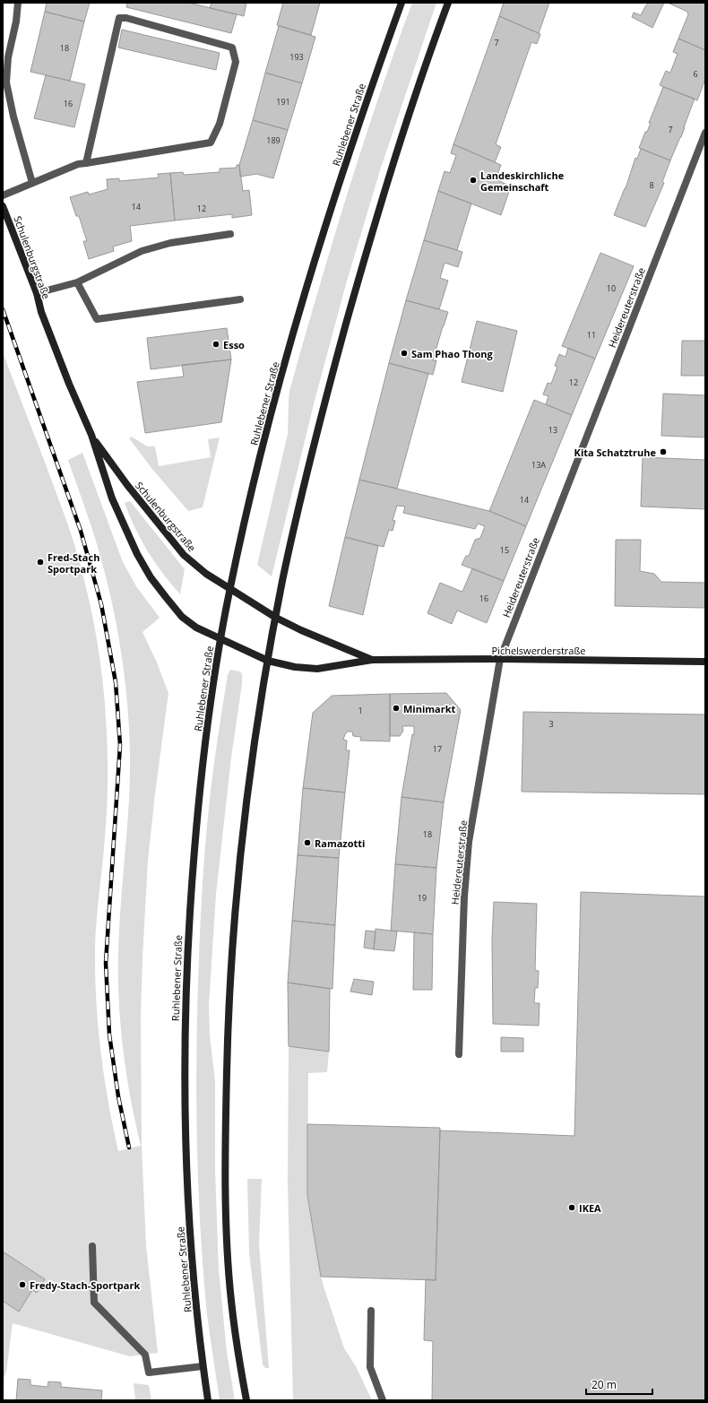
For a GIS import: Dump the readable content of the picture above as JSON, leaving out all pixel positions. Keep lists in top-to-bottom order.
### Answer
{
  "streets": {
    "main road": ["Ruhlebener Straße", "Schulenburgstraße", "Pichelswerderstraße"],
    "street": ["Heidereuterstraße"]
  },
  "crossings": [
    ["Ruhlebener Straße", "Schulenburgstraße"],
    ["Ruhlebener Straße", "Pichelswerderstraße"],
    ["Schulenburgstraße", "Pichelswerderstraße"],
    ["Heidereuterstraße", "Pichelswerderstraße"]
  ],
  "places": [
    "Landeskirchliche Gemeinschaft",
    "Esso",
    "Sam Phao Thong",
    "Kita Schatztruhe",
    "Fred-Stach Sportpark",
    "Minimarkt",
    "Ramazotti",
    "IKEA",
    "Fredy-Stach-Sportpark"
  ],
  "house_numbers": [
    "7",
    "18",
    "193",
    "6",
    "191",
    "16",
    "7",
    "189",
    "8",
    "14",
    "12",
    "10",
    "11",
    "12",
    "13",
    "13A",
    "14",
    "15",
    "16",
    "1",
    "3",
    "17",
    "18",
    "19"
  ],
  "scale_bar": "20 m"
}
